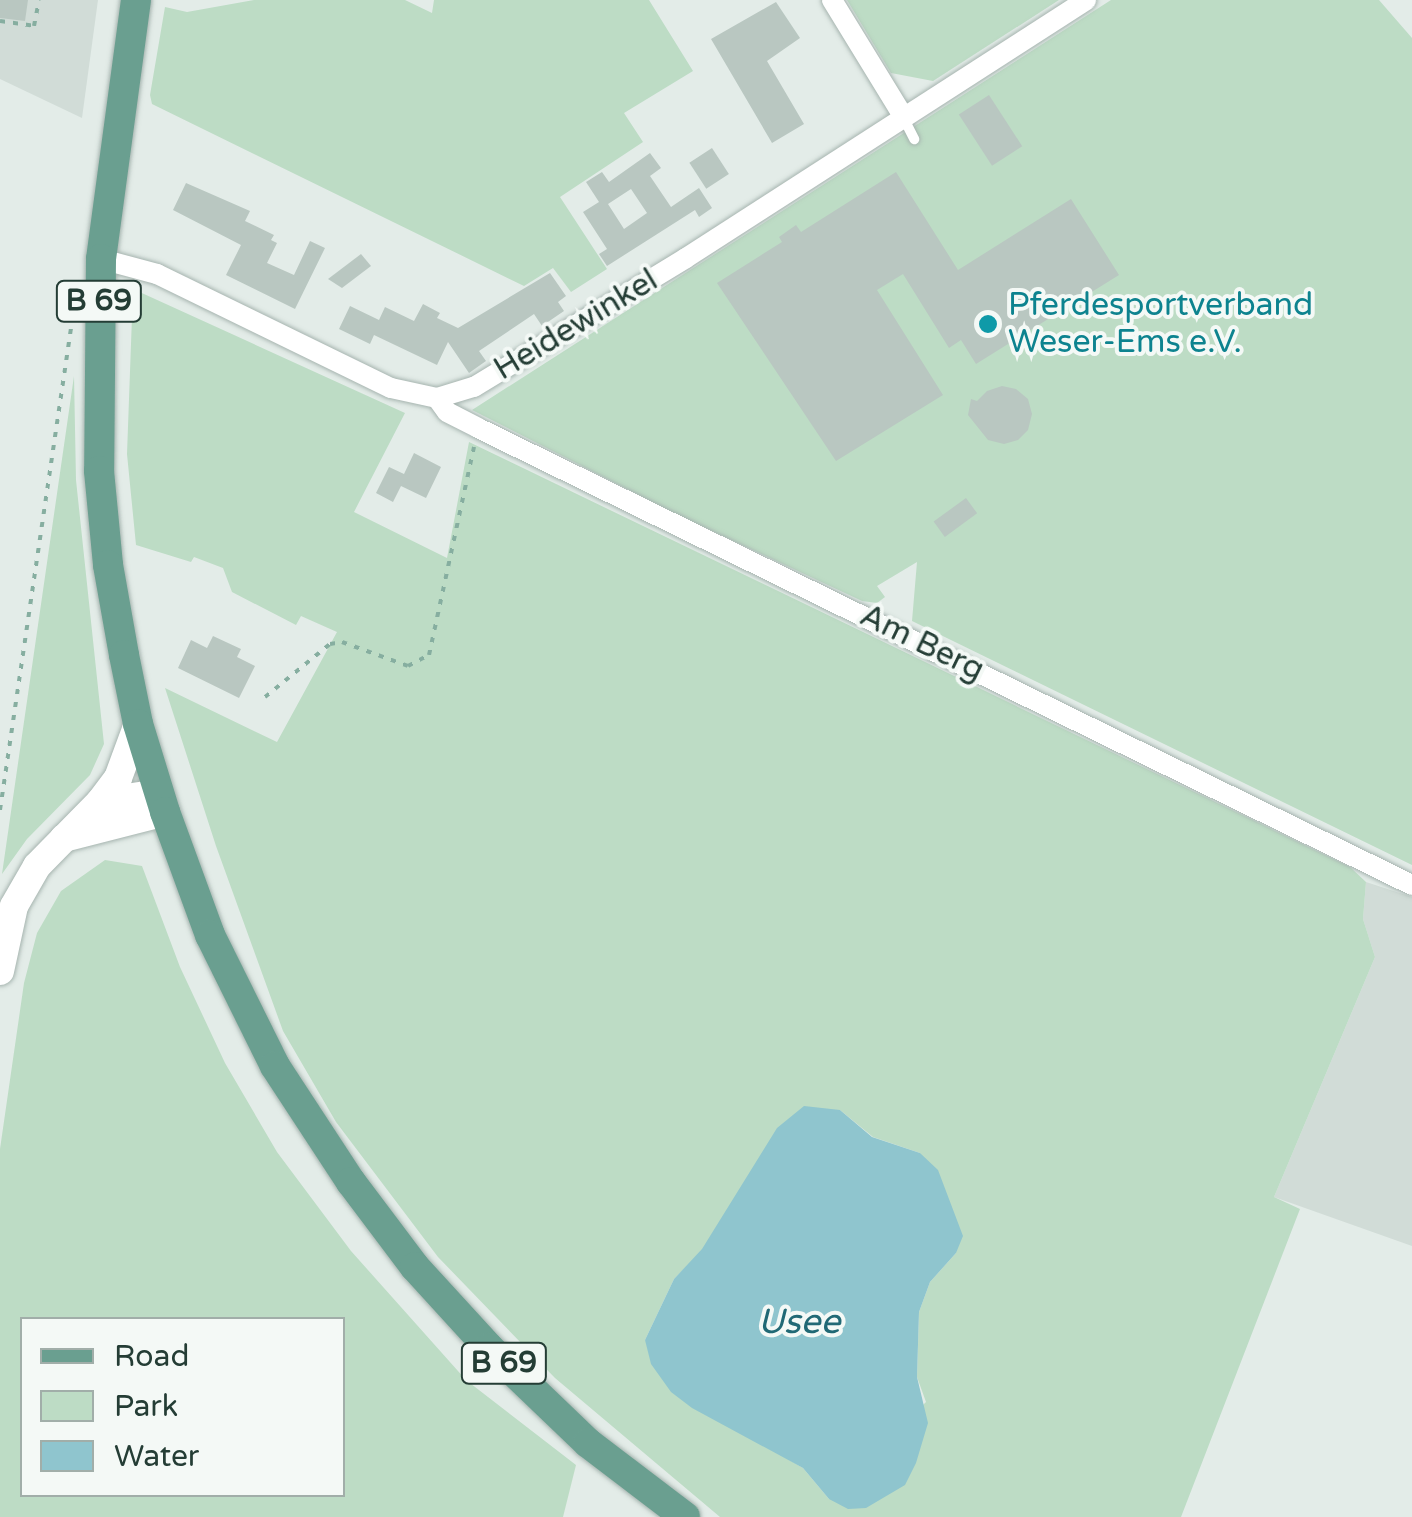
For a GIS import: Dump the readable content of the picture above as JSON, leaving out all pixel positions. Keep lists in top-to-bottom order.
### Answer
{
  "streets": {
    "main road": ["B 69"],
    "street": ["Heidewinkel", "Am Berg"]
  },
  "crossings": [
    ["Heidewinkel", "Am Berg"]
  ],
  "water": ["Usee"],
  "places": ["Pferdesportverband Weser-Ems e.V."],
  "legend": ["Road", "Park", "Water"]
}
